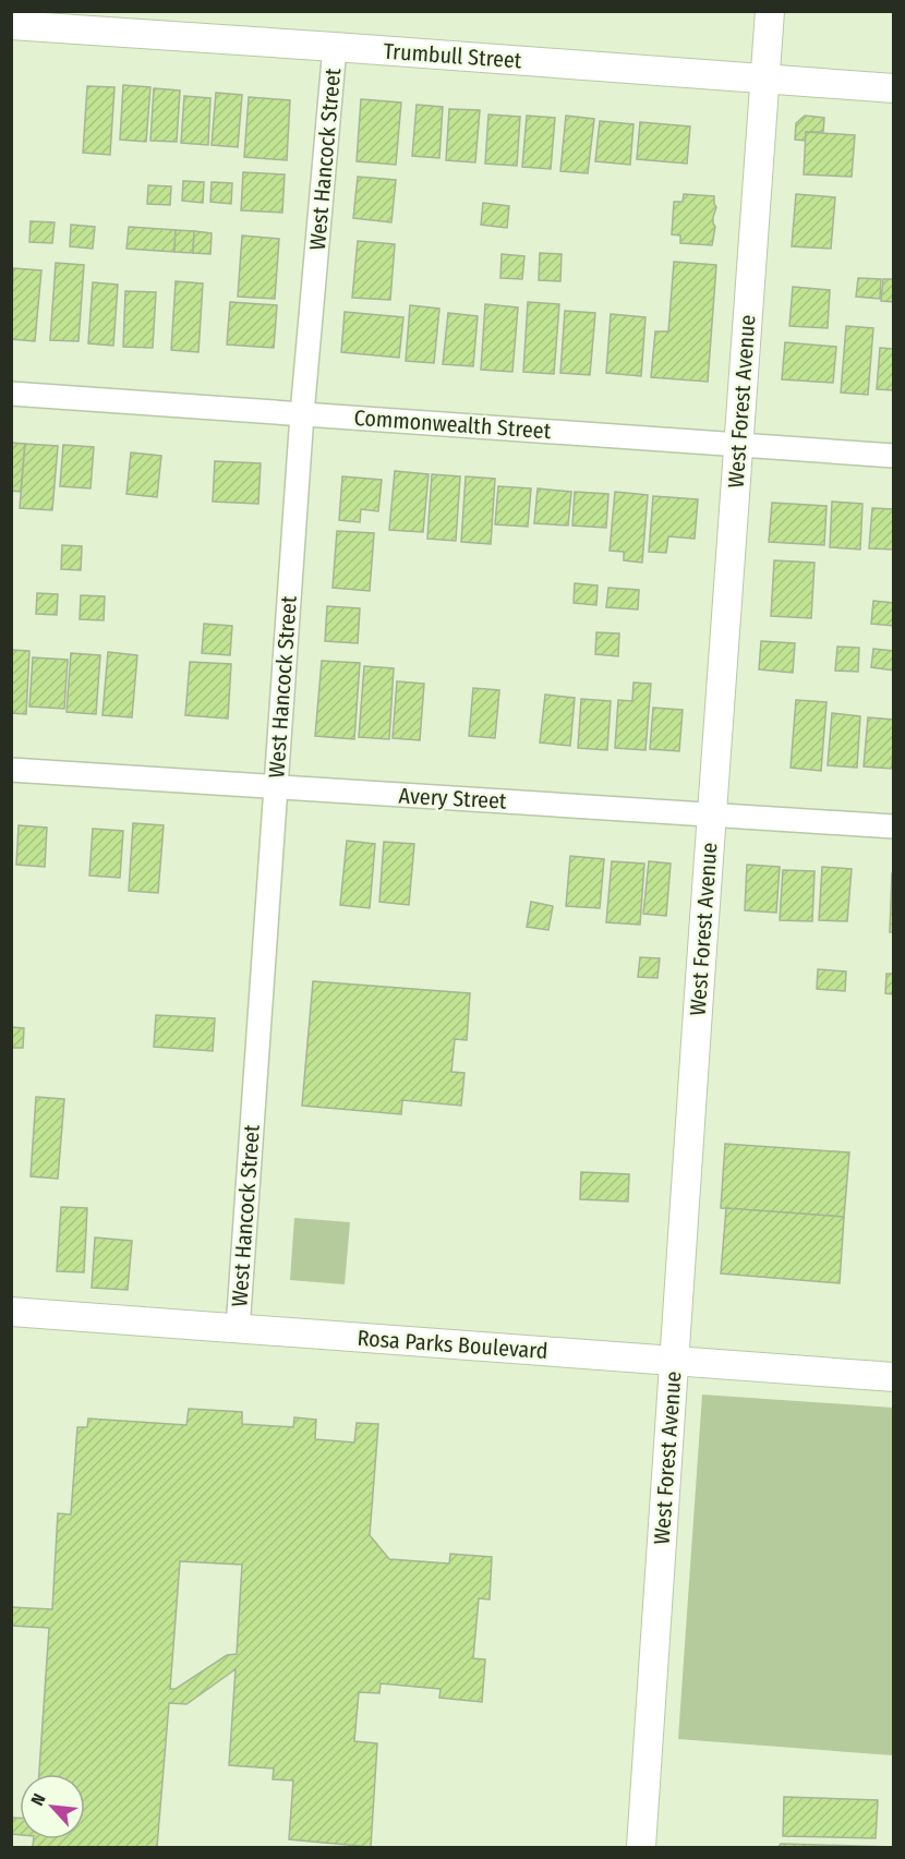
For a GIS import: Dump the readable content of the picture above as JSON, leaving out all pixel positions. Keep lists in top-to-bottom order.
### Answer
{
  "streets": {
    "street": [
      "Trumbull Street",
      "West Hancock Street",
      "West Forest Avenue",
      "Commonwealth Street",
      "Avery Street",
      "Rosa Parks Boulevard"
    ]
  },
  "crossings": [
    ["Trumbull Street", "West Hancock Street"],
    ["Trumbull Street", "West Forest Avenue"],
    ["West Hancock Street", "Commonwealth Street"],
    ["West Hancock Street", "Avery Street"],
    ["West Hancock Street", "Rosa Parks Boulevard"],
    ["West Forest Avenue", "Commonwealth Street"],
    ["West Forest Avenue", "Avery Street"],
    ["West Forest Avenue", "Rosa Parks Boulevard"]
  ],
  "north": "top left"
}
